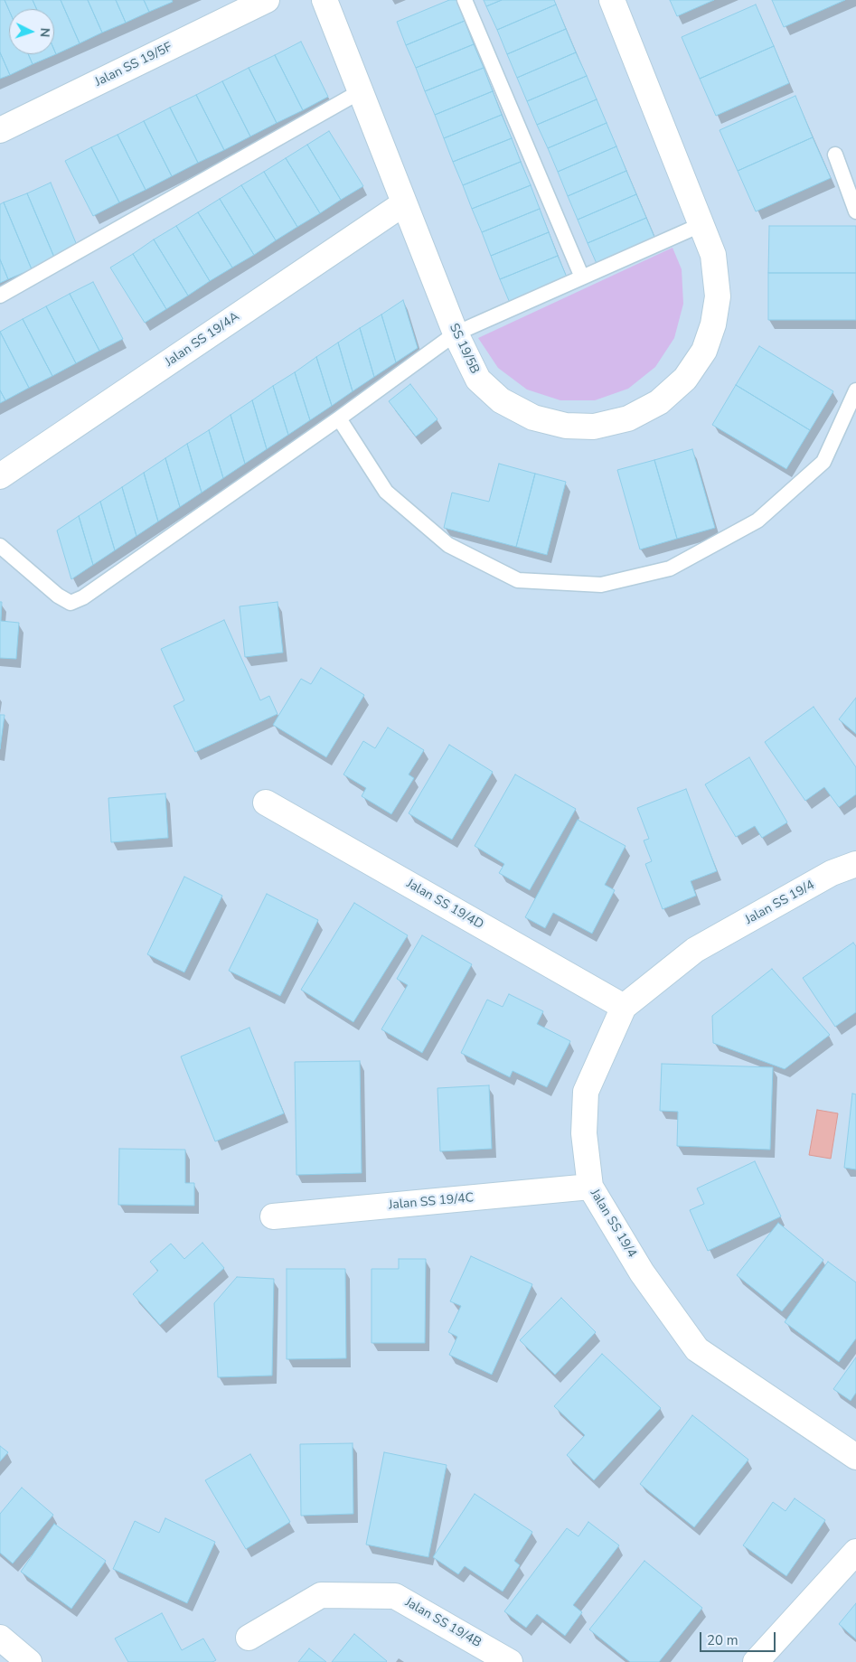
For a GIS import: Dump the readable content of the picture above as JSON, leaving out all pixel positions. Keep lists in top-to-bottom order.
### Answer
{
  "streets": {
    "street": [
      "Jalan SS 19/5F",
      "Jalan SS 19/4A",
      "SS 19/5B",
      "Jalan SS 19/4",
      "Jalan SS 19/4D",
      "Jalan SS 19/4C",
      "Jalan SS 19/4B"
    ]
  },
  "crossings": [
    ["Jalan SS 19/4A", "SS 19/5B"],
    ["Jalan SS 19/4", "Jalan SS 19/4D"],
    ["Jalan SS 19/4", "Jalan SS 19/4C"]
  ],
  "scale_bar": "20 m",
  "north": "right"
}
